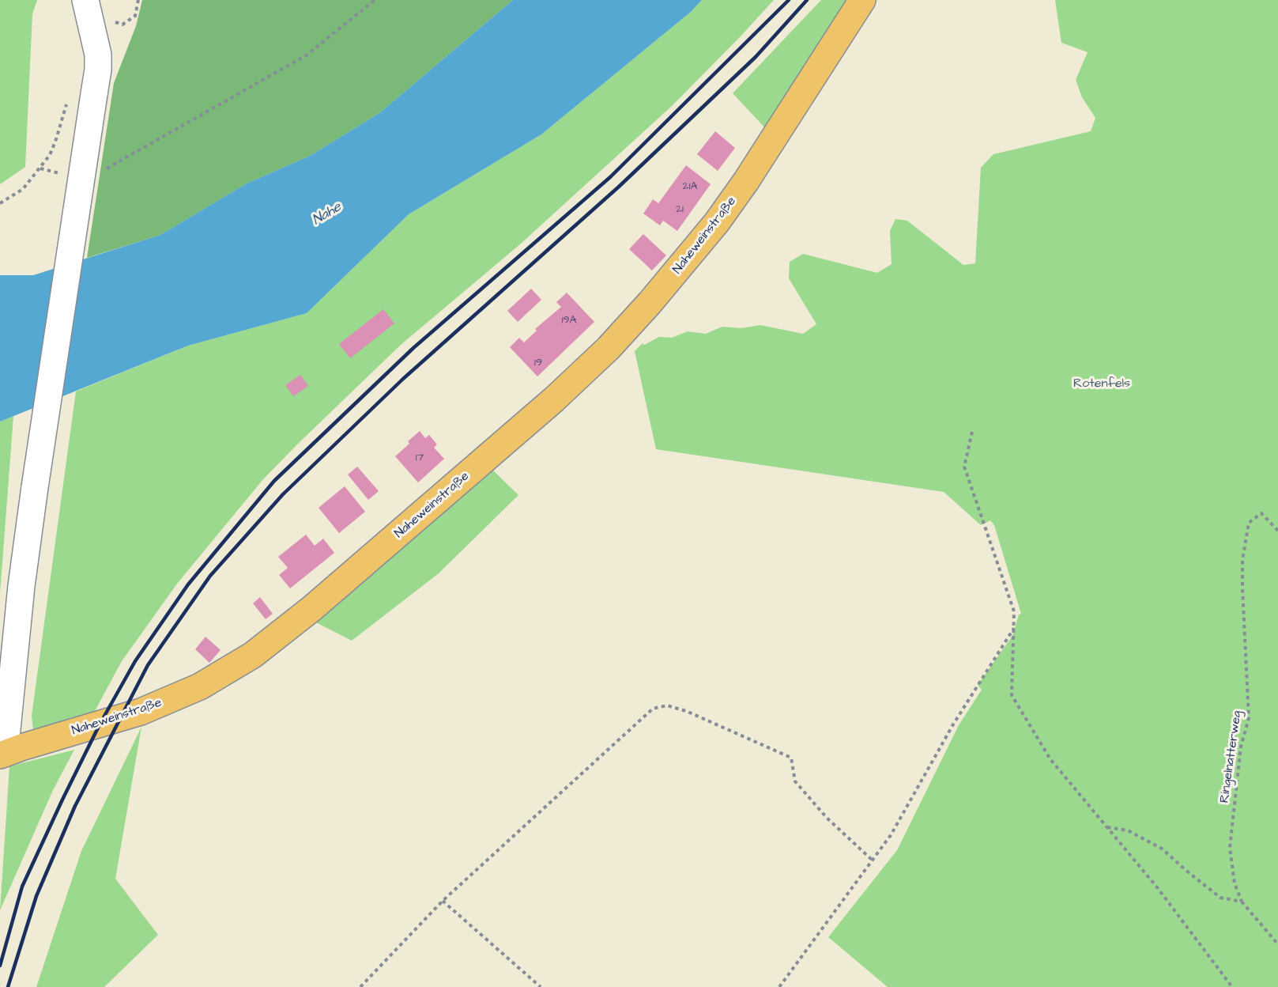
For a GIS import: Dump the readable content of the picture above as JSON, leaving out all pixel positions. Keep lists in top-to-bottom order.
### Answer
{
  "streets": {
    "main road": ["Naheweinstraße"],
    "path": ["Ringelnatterweg"]
  },
  "water": ["Nahe"],
  "parks": ["Rotenfels"],
  "house_numbers": [
    "21A",
    "21",
    "19A",
    "19",
    "17"
  ]
}
